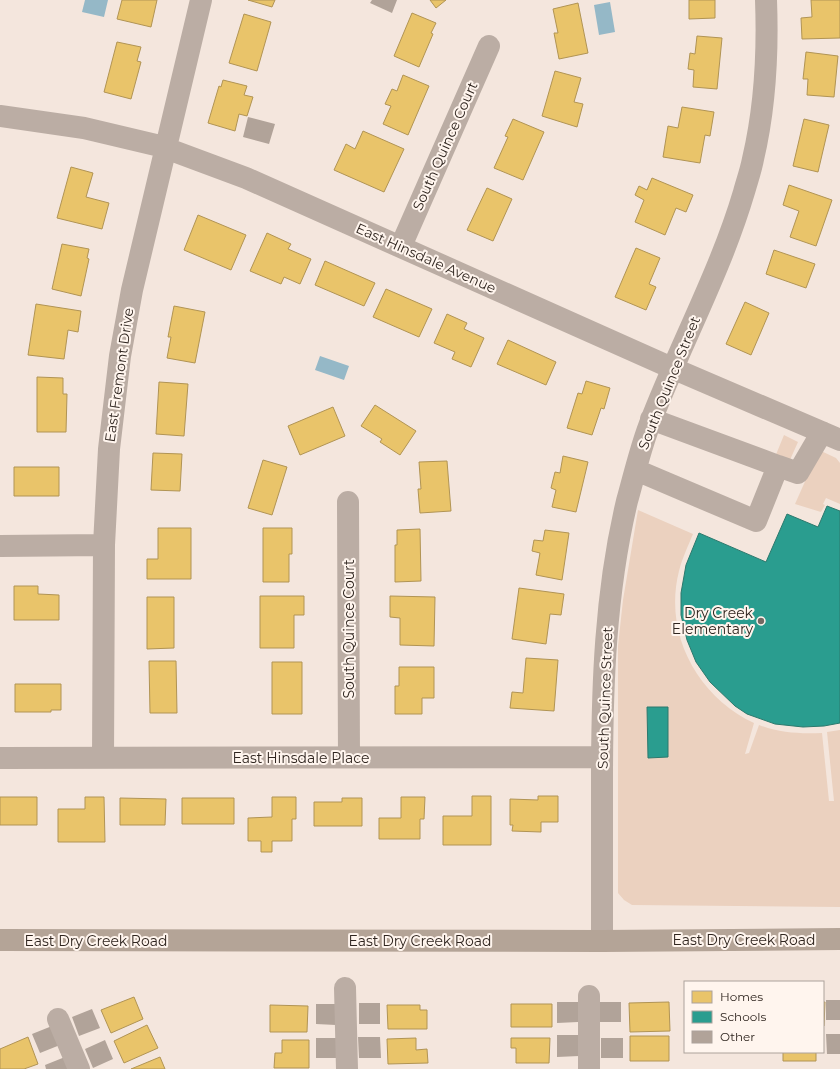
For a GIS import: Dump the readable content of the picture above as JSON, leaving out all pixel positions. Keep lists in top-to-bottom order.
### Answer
{
  "streets": {
    "main road": ["East Dry Creek Road"],
    "street": [
      "South Quince Court",
      "East Hinsdale Avenue",
      "East Fremont Drive",
      "South Quince Street",
      "East Hinsdale Place"
    ]
  },
  "crossings": [
    ["South Quince Court", "East Hinsdale Avenue"],
    ["South Quince Court", "East Hinsdale Place"],
    ["East Hinsdale Avenue", "East Fremont Drive"],
    ["East Hinsdale Avenue", "South Quince Street"],
    ["East Fremont Drive", "East Hinsdale Place"],
    ["South Quince Street", "East Hinsdale Place"],
    ["South Quince Street", "East Dry Creek Road"]
  ],
  "places": ["Dry Creek Elementary"],
  "legend": ["Homes", "Schools", "Other"]
}
